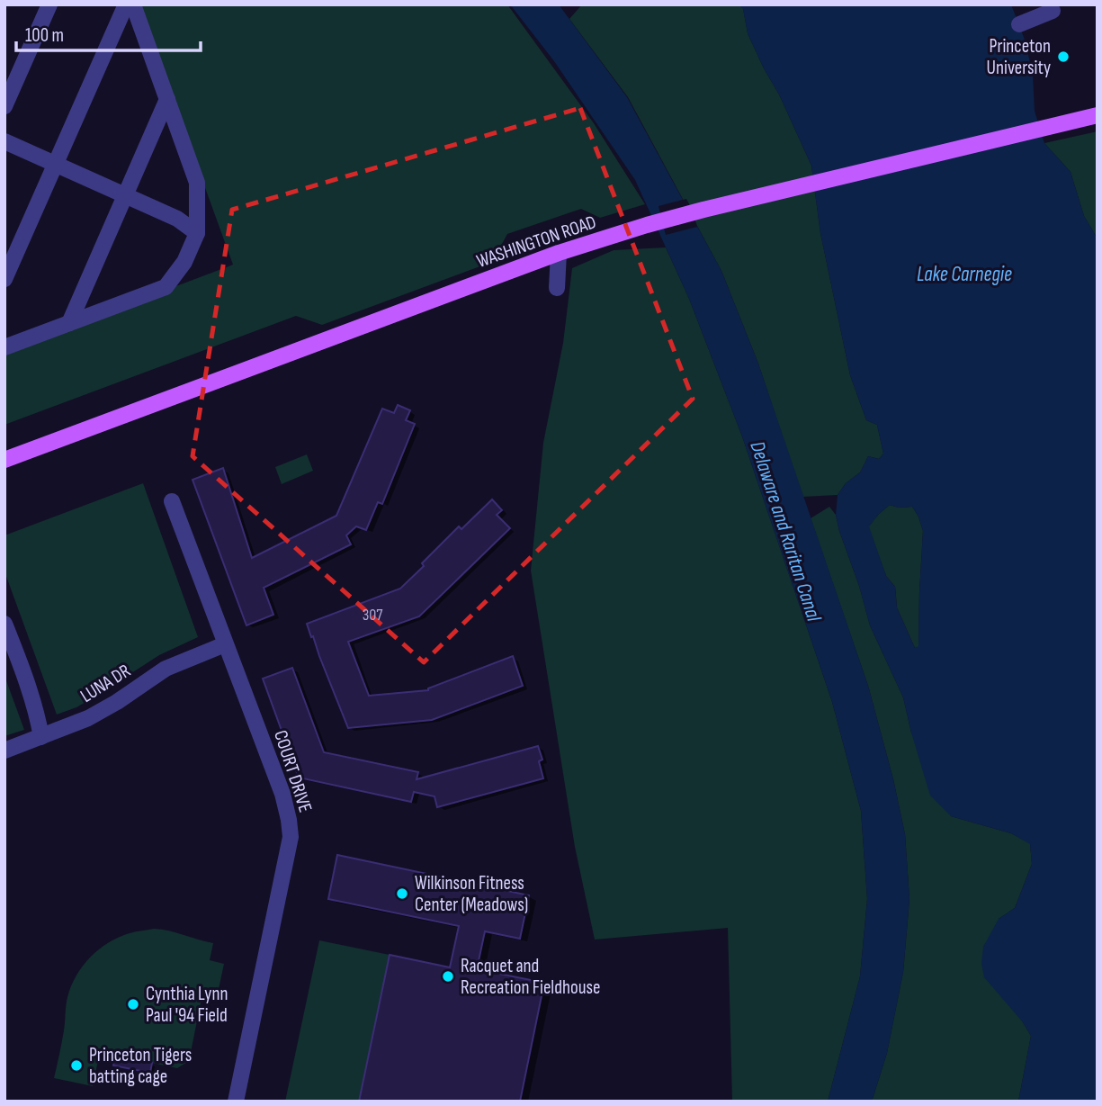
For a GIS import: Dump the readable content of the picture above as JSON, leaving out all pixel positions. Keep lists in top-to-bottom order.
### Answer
{
  "streets": {
    "main road": ["WASHINGTON ROAD"],
    "street": ["LUNA DR", "COURT DRIVE"]
  },
  "crossings": [
    ["LUNA DR", "COURT DRIVE"]
  ],
  "water": ["Lake Carnegie", "Delaware and Raritan Canal"],
  "places": [
    "Princeton University",
    "Wilkinson Fitness Center (Meadows)",
    "Racquet and Recreation Fieldhouse",
    "Cynthia Lynn Paul '94 Field",
    "Princeton Tigers batting cage"
  ],
  "house_numbers": ["307"],
  "scale_bar": "100 m"
}
